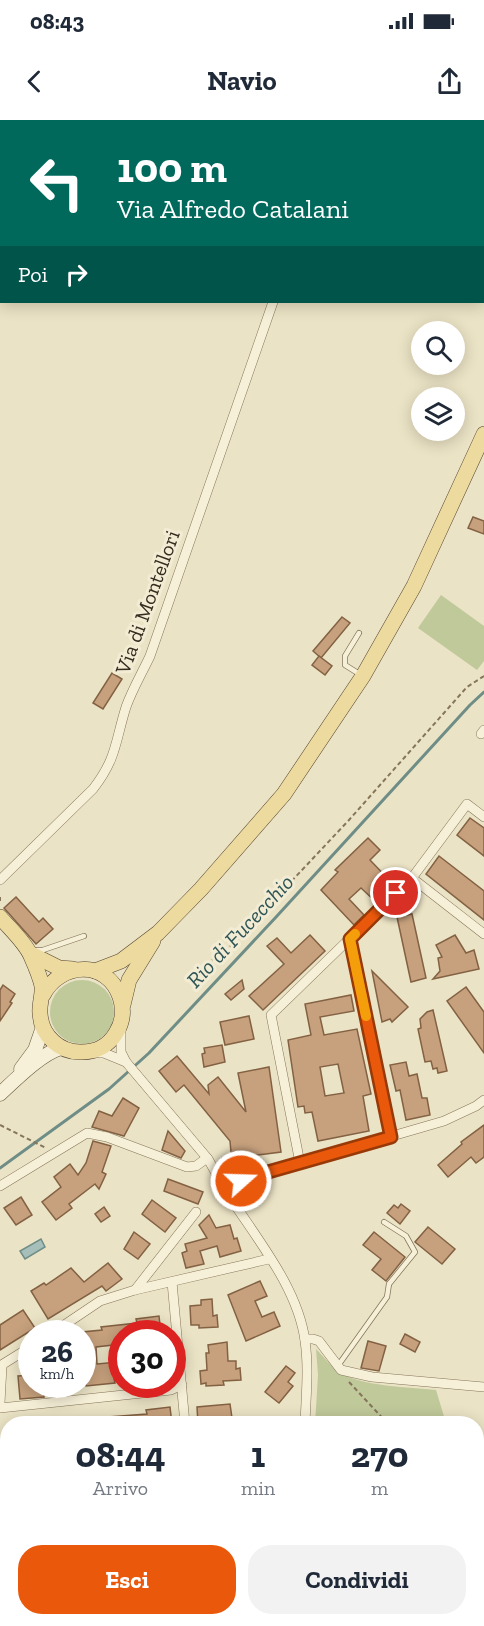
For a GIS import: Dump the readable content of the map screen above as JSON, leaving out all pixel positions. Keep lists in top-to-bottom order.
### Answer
{
  "streets": {
    "street": ["Via di Montellori"]
  },
  "water": ["Rio di Fucecchio"],
  "page": {
    "status": "08:43",
    "header": "Navio",
    "turn": ["100 m", "Via Alfredo Catalani"],
    "then": "Poi",
    "speed": "26 km/h",
    "limit": "30",
    "eta": [
      "08:44",
      "Arrivo",
      "1",
      "min",
      "270",
      "m"
    ],
    "buttons": ["Esci", "Condividi"]
  }
}
